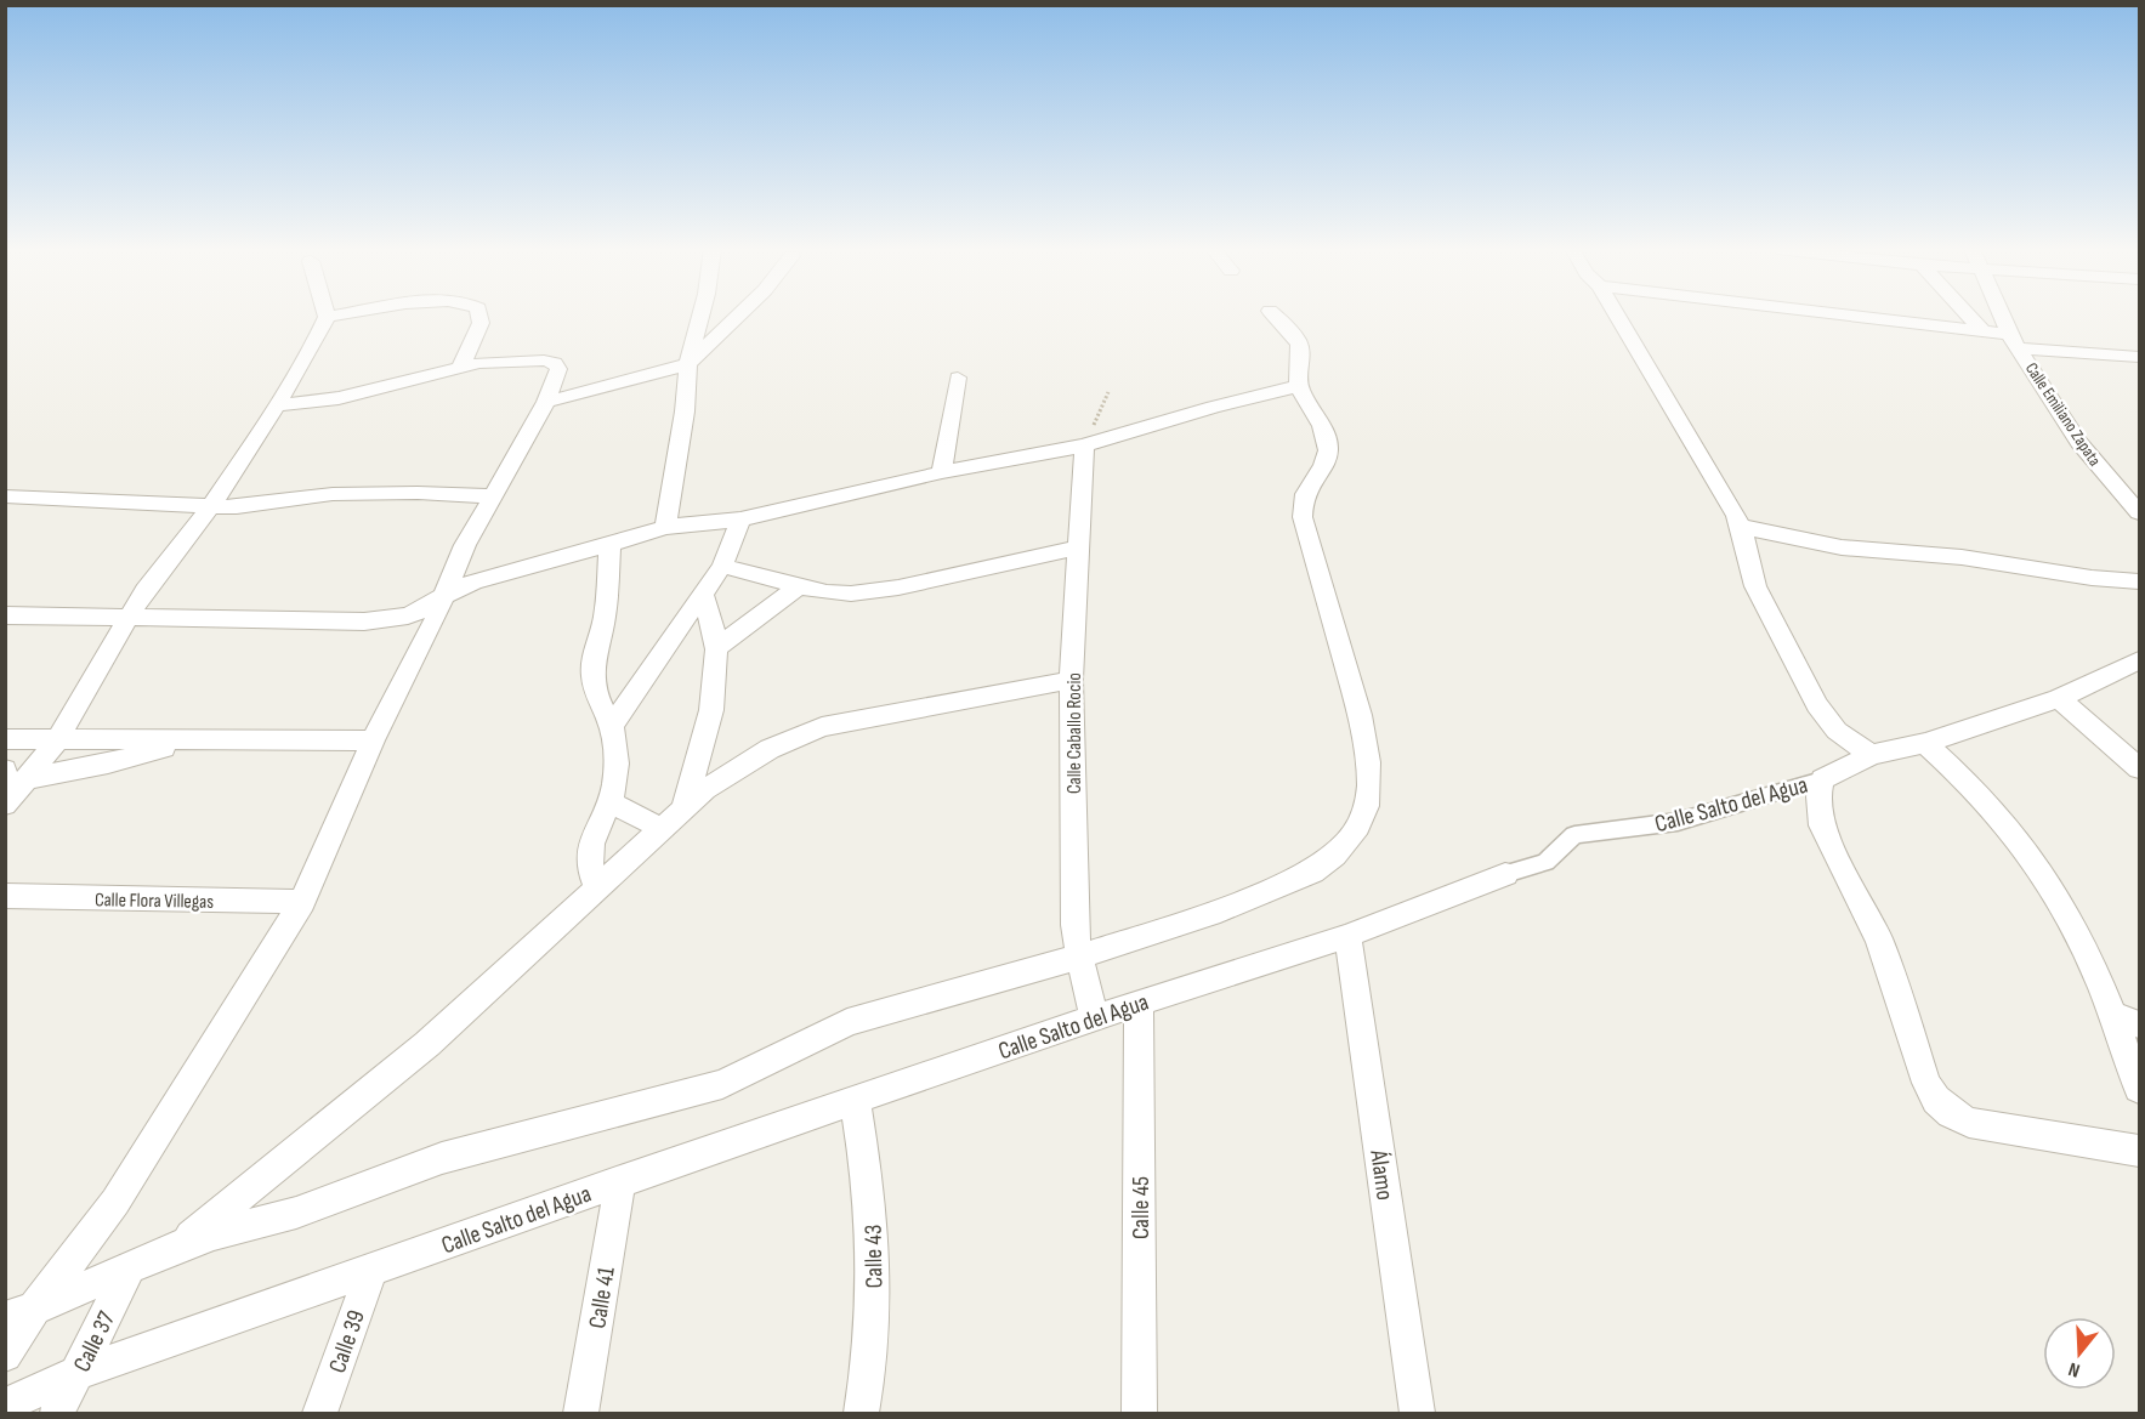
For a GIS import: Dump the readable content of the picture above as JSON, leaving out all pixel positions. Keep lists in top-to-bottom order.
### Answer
{
  "streets": {
    "street": [
      "Calle Emiliano Zapata",
      "Calle Caballo Rocio",
      "Calle Salto del Agua",
      "Calle Flora Villegas",
      "Álamo",
      "Calle 45",
      "Calle 43",
      "Calle 41",
      "Calle 37",
      "Calle 39"
    ]
  },
  "crossings": [
    ["Calle Caballo Rocio", "Calle Salto del Agua"],
    ["Calle Salto del Agua", "Álamo"],
    ["Calle Salto del Agua", "Calle 45"],
    ["Calle Salto del Agua", "Calle 43"],
    ["Calle Salto del Agua", "Calle 41"],
    ["Calle Salto del Agua", "Calle 37"],
    ["Calle Salto del Agua", "Calle 39"]
  ],
  "north": "bottom"
}
